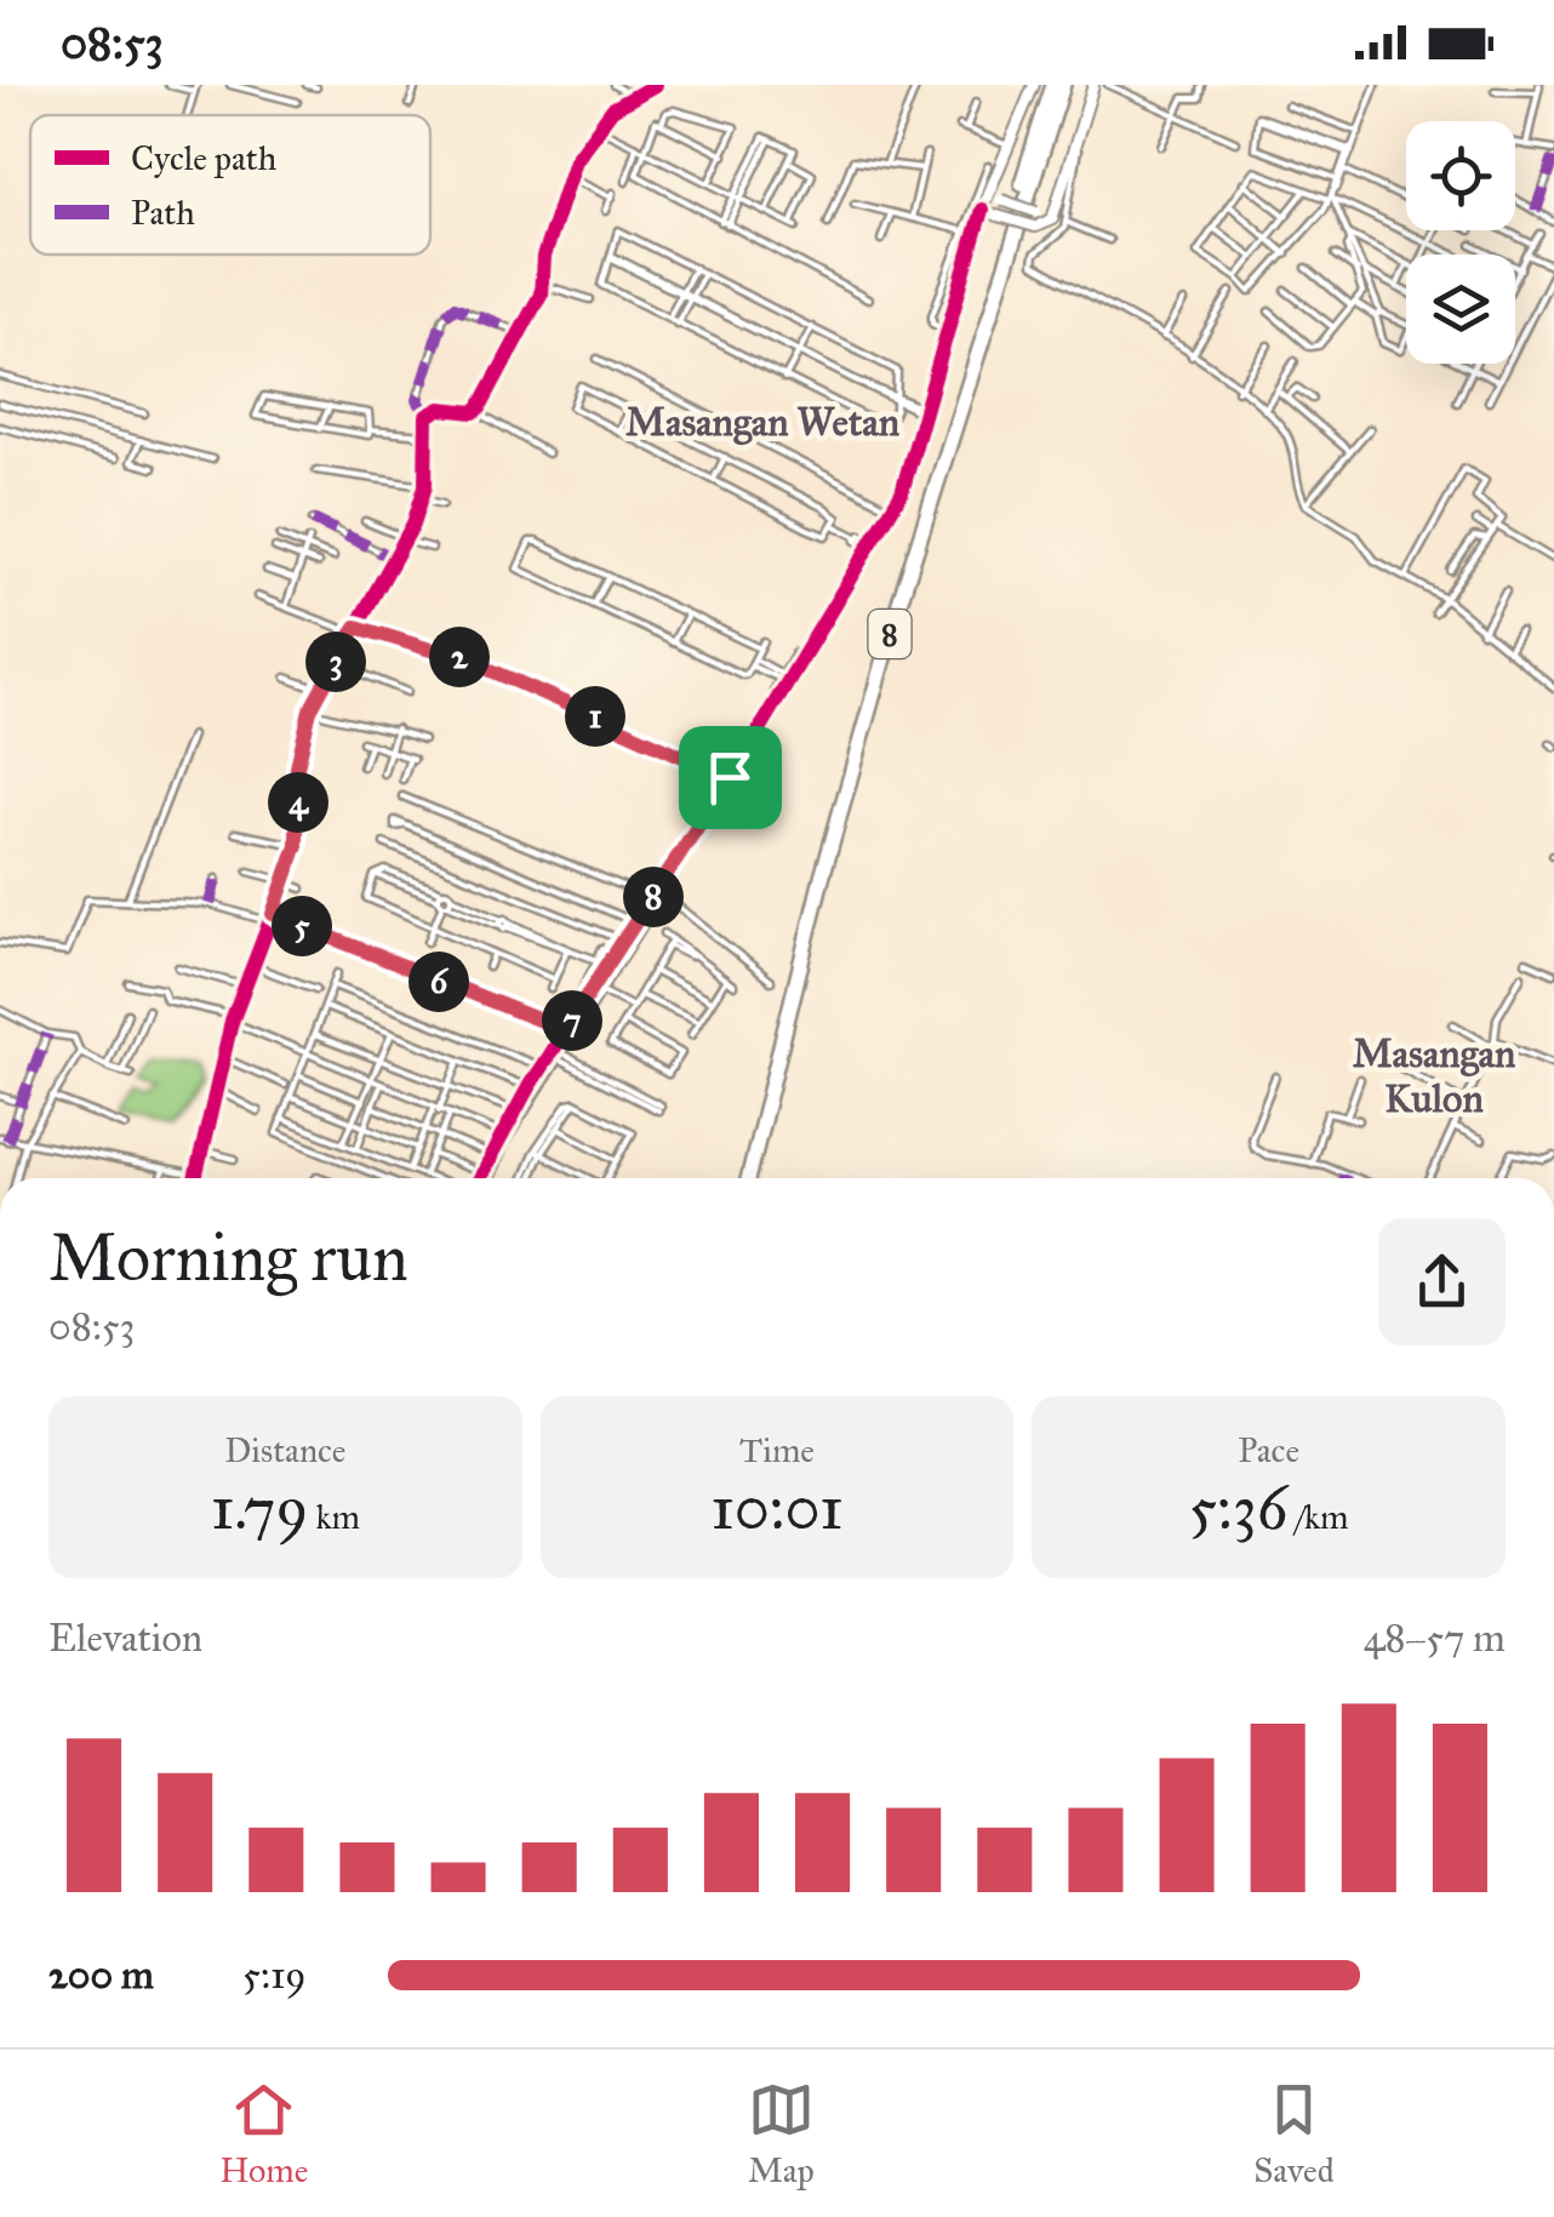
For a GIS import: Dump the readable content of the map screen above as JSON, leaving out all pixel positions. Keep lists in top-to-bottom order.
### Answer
{
  "streets": {
    "highway": ["8"]
  },
  "districts": ["Masangan Wetan", "Masangan Kulon"],
  "legend": ["Cycle path", "Path"],
  "page": {
    "status": "08:53",
    "pins": [
      "2",
      "3",
      "1",
      "4",
      "8",
      "5",
      "6",
      "7"
    ],
    "heading": ["Morning run", "08:53"],
    "stats": [
      ["Distance", "1.79 km"],
      ["Time", "10:01"],
      ["Pace", "5:36 /km"]
    ],
    "chart": ["Elevation", "48–57 m"],
    "list": [
      {
        "name": "200 m",
        "note": "5:19"
      }
    ],
    "tabs": ["Home", "Map", "Saved"]
  }
}
